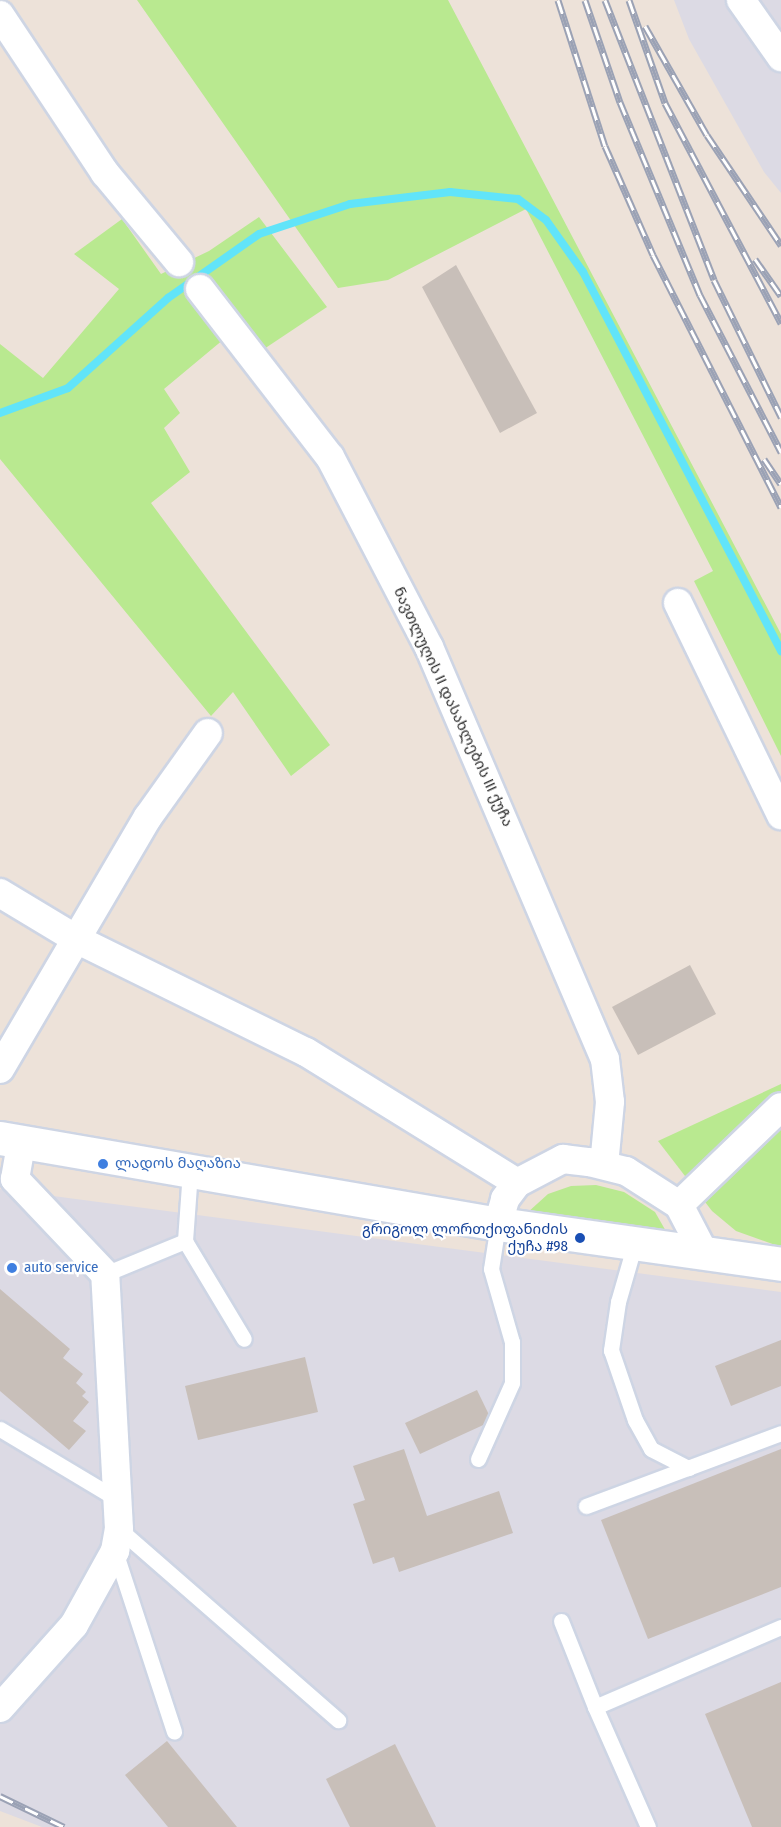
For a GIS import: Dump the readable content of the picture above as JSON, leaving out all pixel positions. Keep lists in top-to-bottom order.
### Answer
{
  "streets": {
    "street": ["ნავთლუღის II დასახლების III ქუჩა"]
  },
  "places": ["ლადოს მაღაზია", "გრიგოლ ლორთქიფანიძის ქუჩა #98", "auto service"]
}
